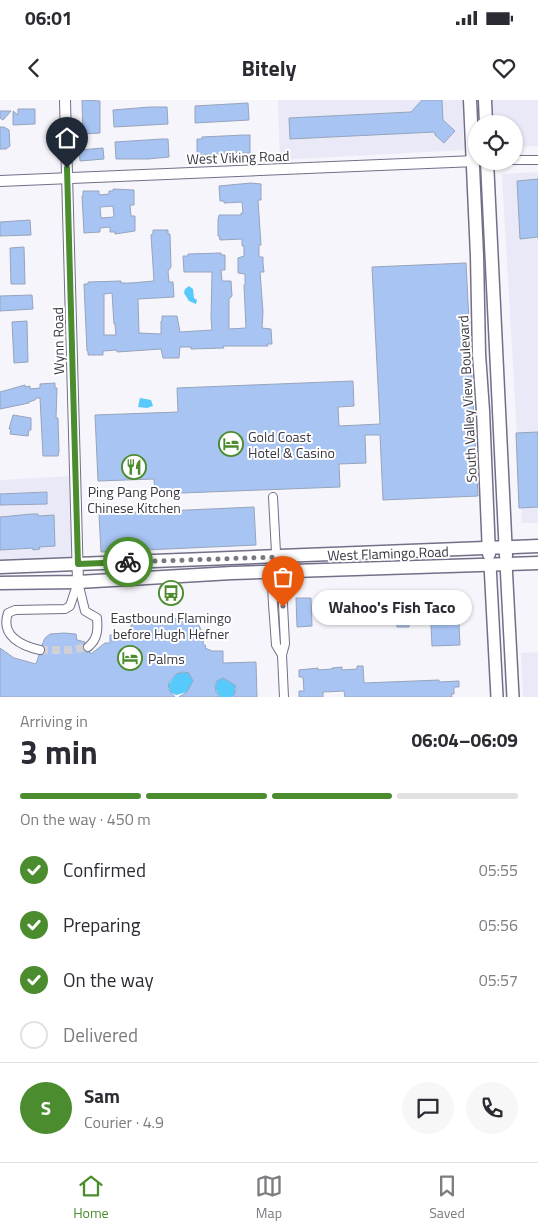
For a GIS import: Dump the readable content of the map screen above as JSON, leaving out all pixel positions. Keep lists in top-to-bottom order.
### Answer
{
  "streets": {
    "main road": ["South Valley View Boulevard", "West Flamingo Road"],
    "street": ["West Viking Road", "Wynn Road"]
  },
  "crossings": [
    ["West Viking Road", "Wynn Road"],
    ["Wynn Road", "West Flamingo Road"],
    ["South Valley View Boulevard", "West Flamingo Road"]
  ],
  "places": {
    "hotel": ["Gold Coast Hotel & Casino", "Palms"],
    "restaurant": ["Ping Pang Pong Chinese Kitchen"],
    "bus stop": ["Eastbound Flamingo before Hugh Hefner"],
    "other": ["Wahoo's Fish Taco"]
  },
  "page": {
    "status": "06:01",
    "header": "Bitely",
    "bubble": "Wahoo's Fish Taco",
    "heading": ["3 min", "Arriving in", "06:04–06:09"],
    "panel": ["Sam", "Courier · 4.9"],
    "bar": "On the way · 450 m",
    "list": [
      ["Confirmed", "05:55"],
      ["Preparing", "05:56"],
      ["On the way", "05:57"],
      "Delivered"
    ],
    "round": "S",
    "tabs": ["Home", "Map", "Saved"]
  }
}
